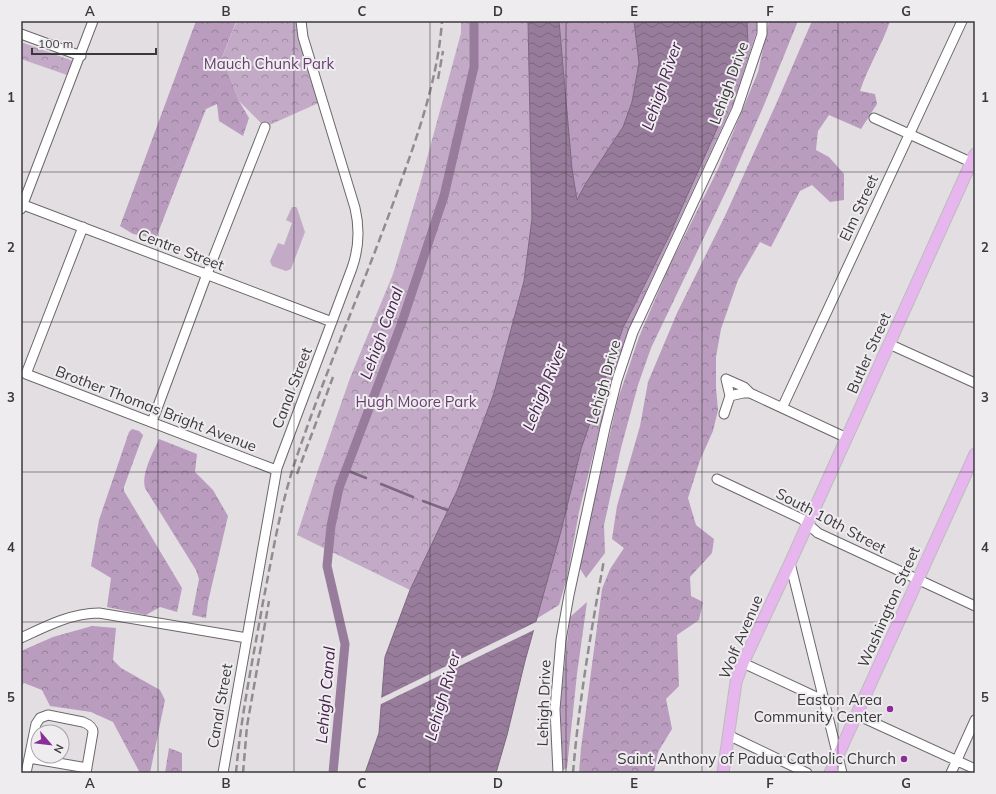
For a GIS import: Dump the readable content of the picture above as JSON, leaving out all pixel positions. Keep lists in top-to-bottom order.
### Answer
{
  "streets": {
    "main road": ["Butler Street", "Washington Street", "Wolf Avenue"],
    "street": [
      "Lehigh Drive",
      "Elm Street",
      "Centre Street",
      "Canal Street",
      "Brother Thomas Bright Avenue",
      "South 10th Street"
    ]
  },
  "crossings": [
    ["Centre Street", "Canal Street"],
    ["Centre Street", "Brother Thomas Bright Avenue"],
    ["Butler Street", "South 10th Street"],
    ["Butler Street", "Wolf Avenue"],
    ["Canal Street", "Brother Thomas Bright Avenue"],
    ["South 10th Street", "Washington Street"]
  ],
  "water": ["Lehigh River", "Lehigh Canal"],
  "parks": ["Mauch Chunk Park", "Hugh Moore Park"],
  "places": ["Easton Area Community Center", "Saint Anthony of Padua Catholic Church"],
  "scale_bar": "100 m",
  "north": "bottom right",
  "grid": {
    "columns": [
      "A",
      "B",
      "C",
      "D",
      "E",
      "F",
      "G"
    ],
    "rows": [
      "1",
      "2",
      "3",
      "4",
      "5"
    ]
  }
}
